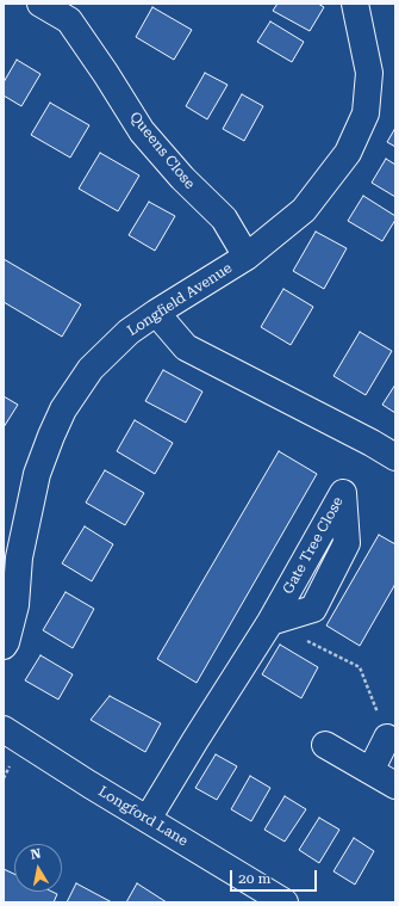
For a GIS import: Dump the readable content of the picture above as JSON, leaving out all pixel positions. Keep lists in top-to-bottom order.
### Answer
{
  "streets": {
    "street": ["Queens Close", "Longfield Avenue", "Longford Lane"]
  },
  "crossings": [
    ["Queens Close", "Longfield Avenue"]
  ],
  "scale_bar": "20 m",
  "north": "top"
}
